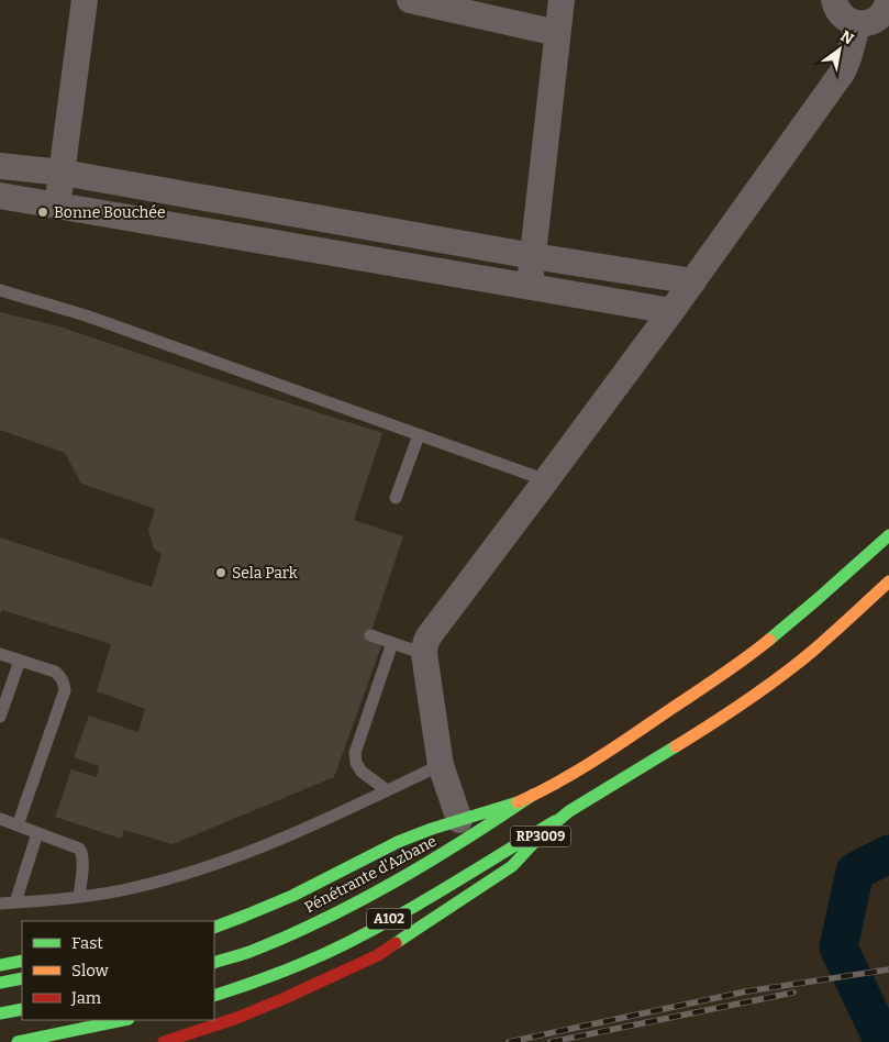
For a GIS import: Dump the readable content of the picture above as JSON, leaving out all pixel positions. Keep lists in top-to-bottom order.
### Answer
{
  "streets": {
    "main road": ["RP3009", "Pénétrante d'Azbane", "A102"]
  },
  "crossings": [
    ["RP3009", "Pénétrante d'Azbane"],
    ["RP3009", "A102"]
  ],
  "places": ["Bonne Bouchée", "Sela Park"],
  "legend": ["Fast", "Slow", "Jam"],
  "north": "top right"
}
